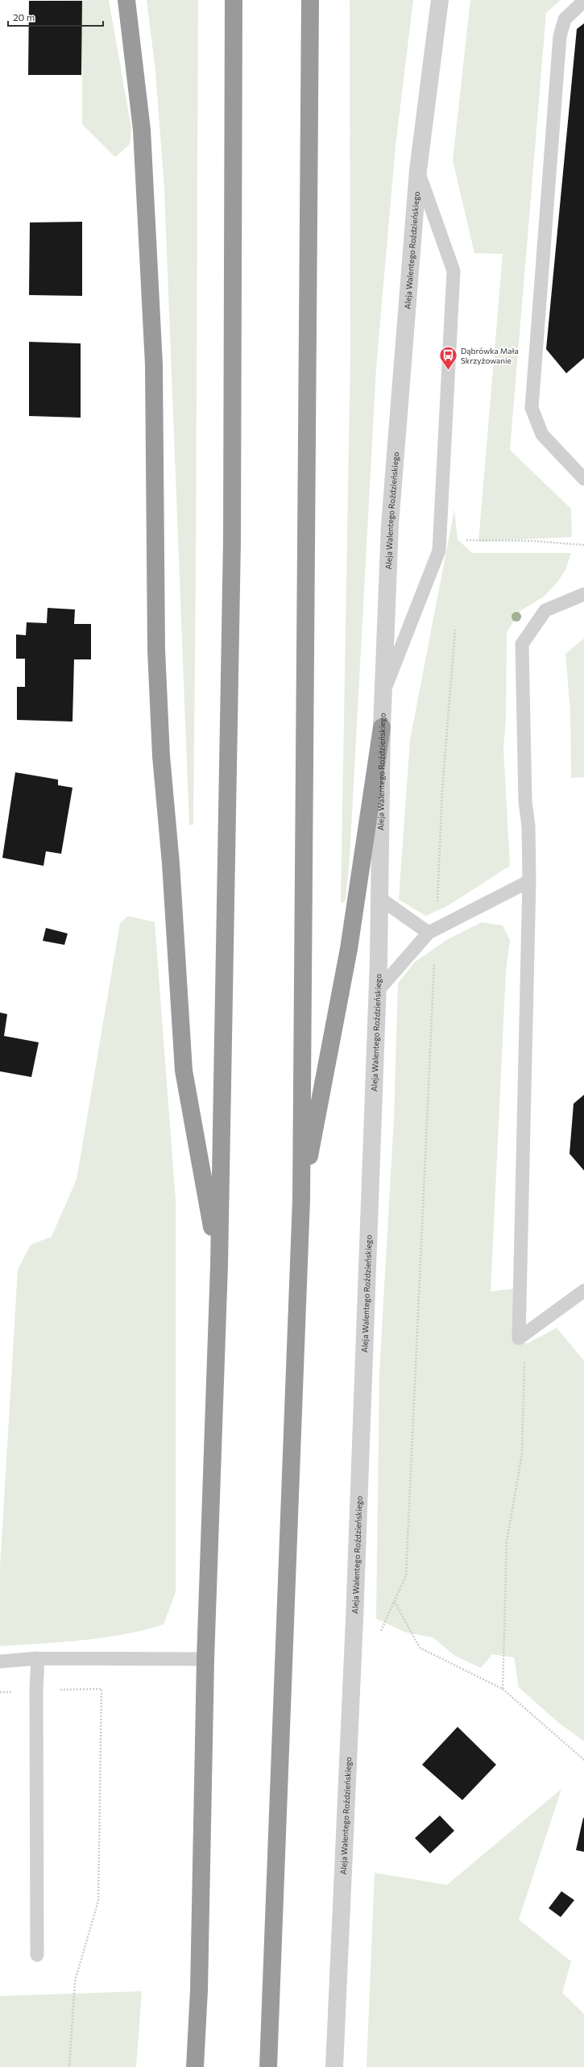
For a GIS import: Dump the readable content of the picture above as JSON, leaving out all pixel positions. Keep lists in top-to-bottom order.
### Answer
{
  "streets": {
    "street": ["Aleja Walentego Roździeńskiego"]
  },
  "places": {
    "bus stop": ["Dąbrówka Mała Skrzyżowanie"]
  },
  "scale_bar": "20 m"
}
